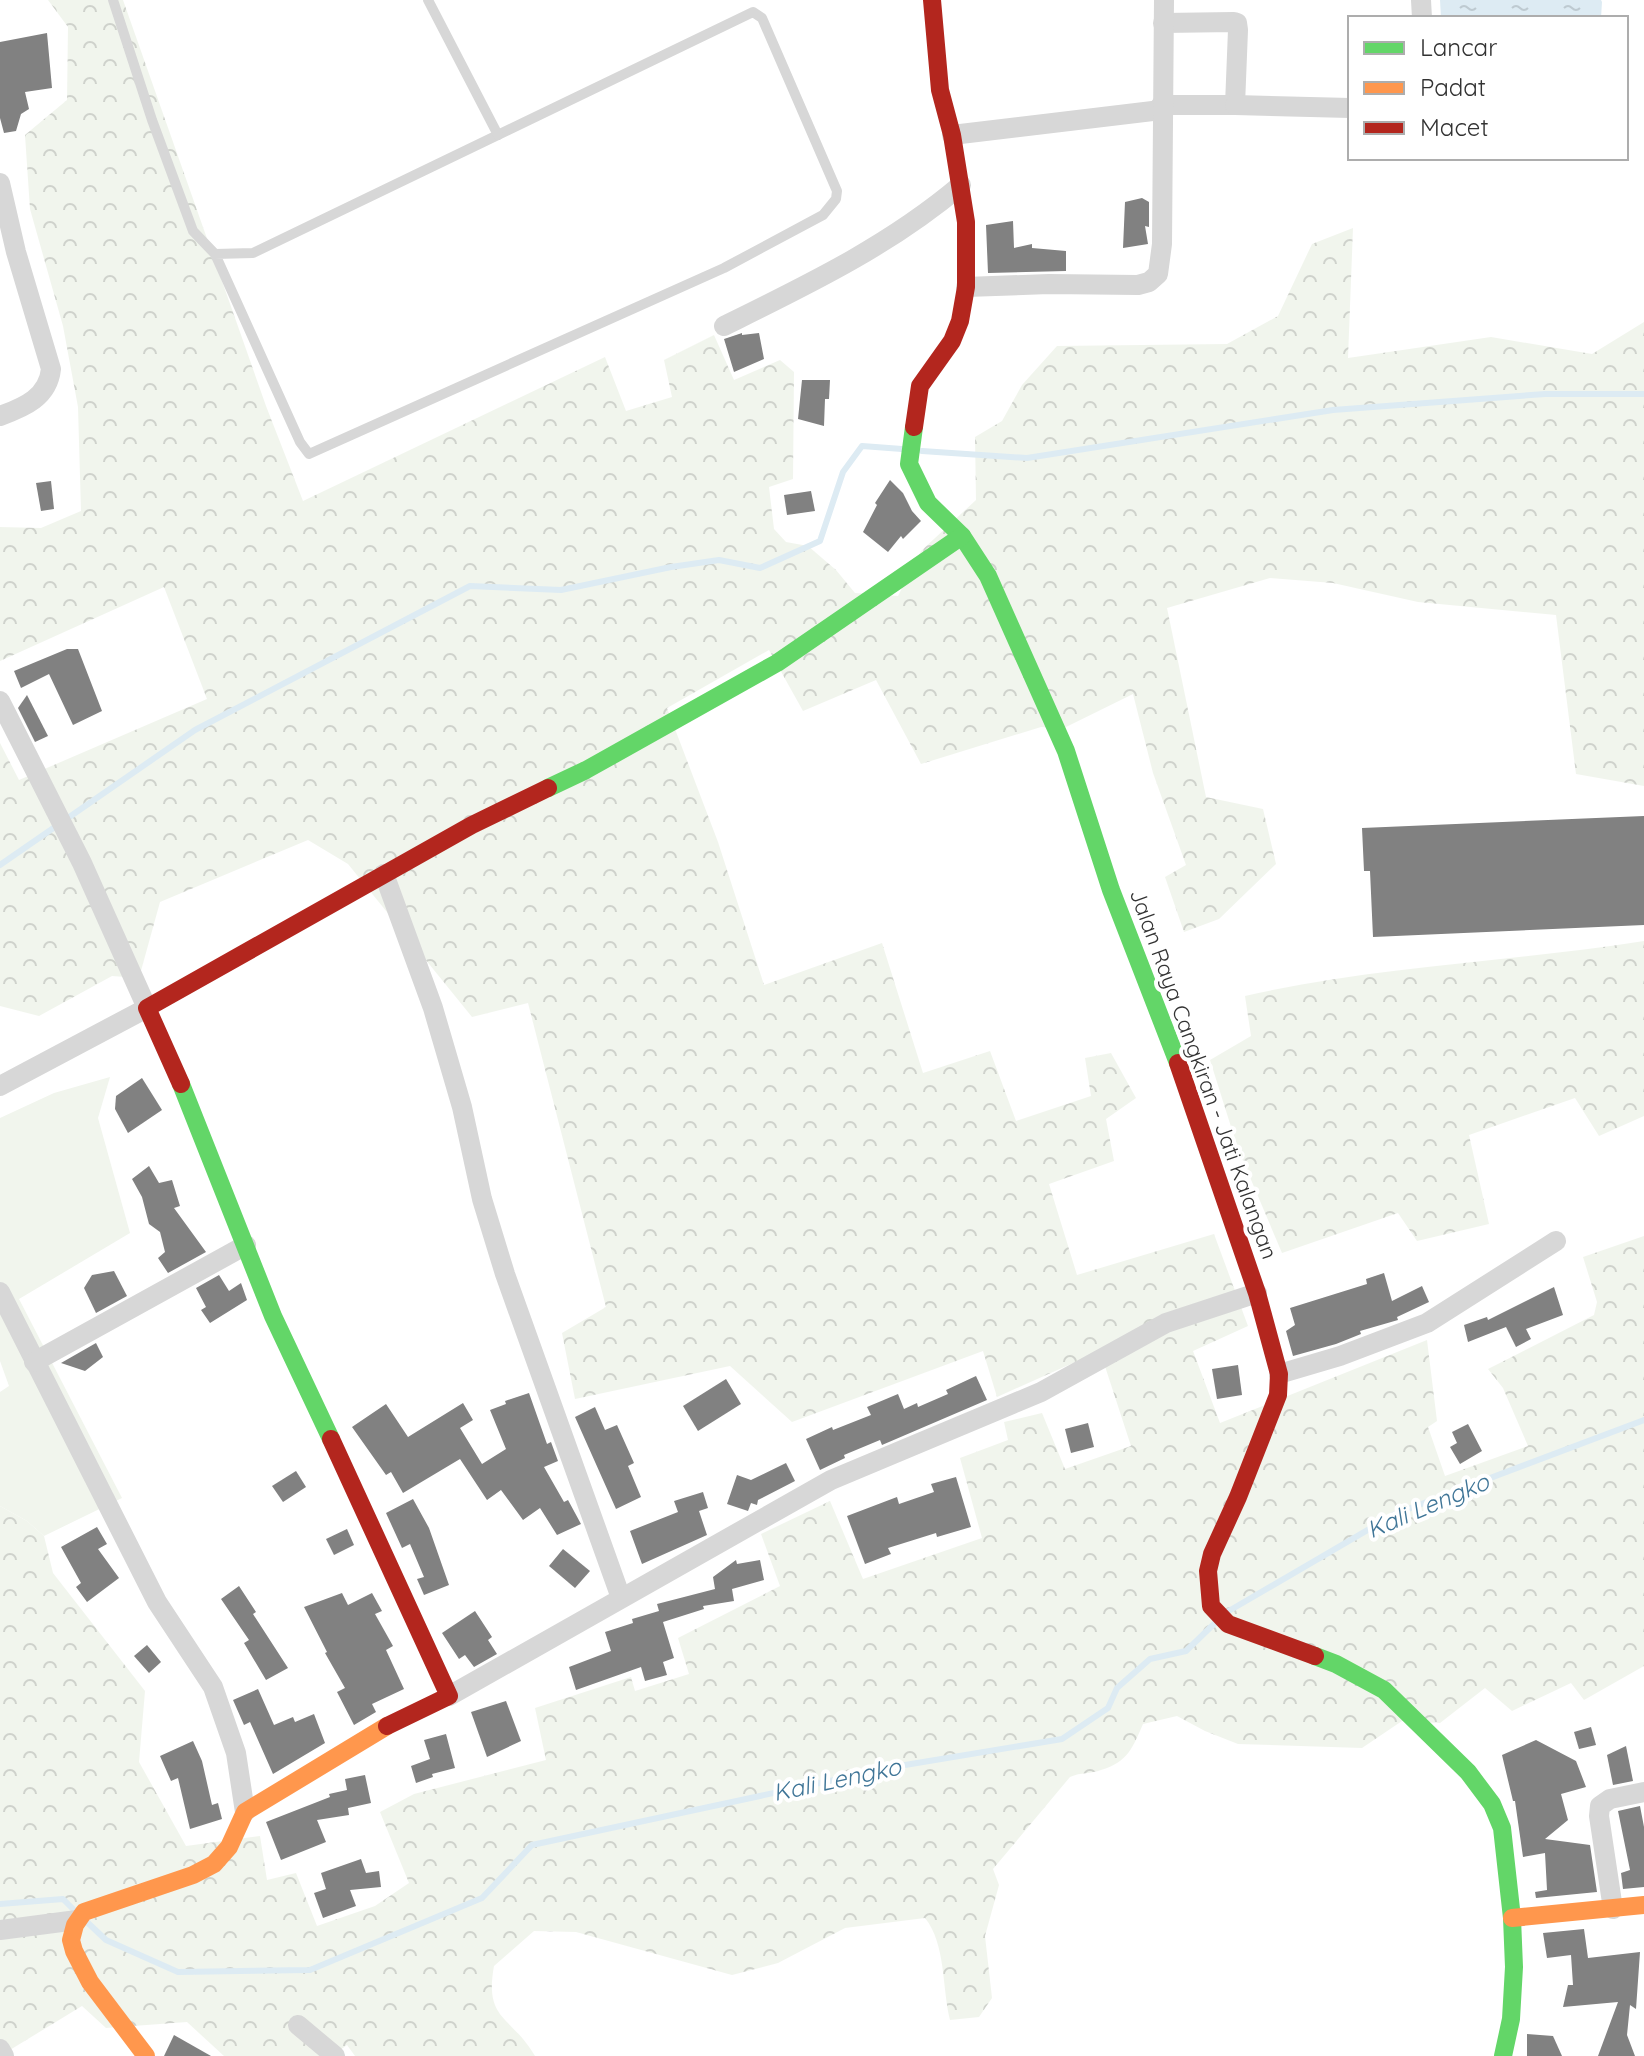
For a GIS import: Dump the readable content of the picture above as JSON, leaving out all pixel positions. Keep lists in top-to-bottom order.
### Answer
{
  "streets": {
    "street": ["Jalan Raya Cangkiran - Jati Kalangan"]
  },
  "water": ["Kali Lengko"],
  "legend": ["Lancar", "Padat", "Macet"]
}
